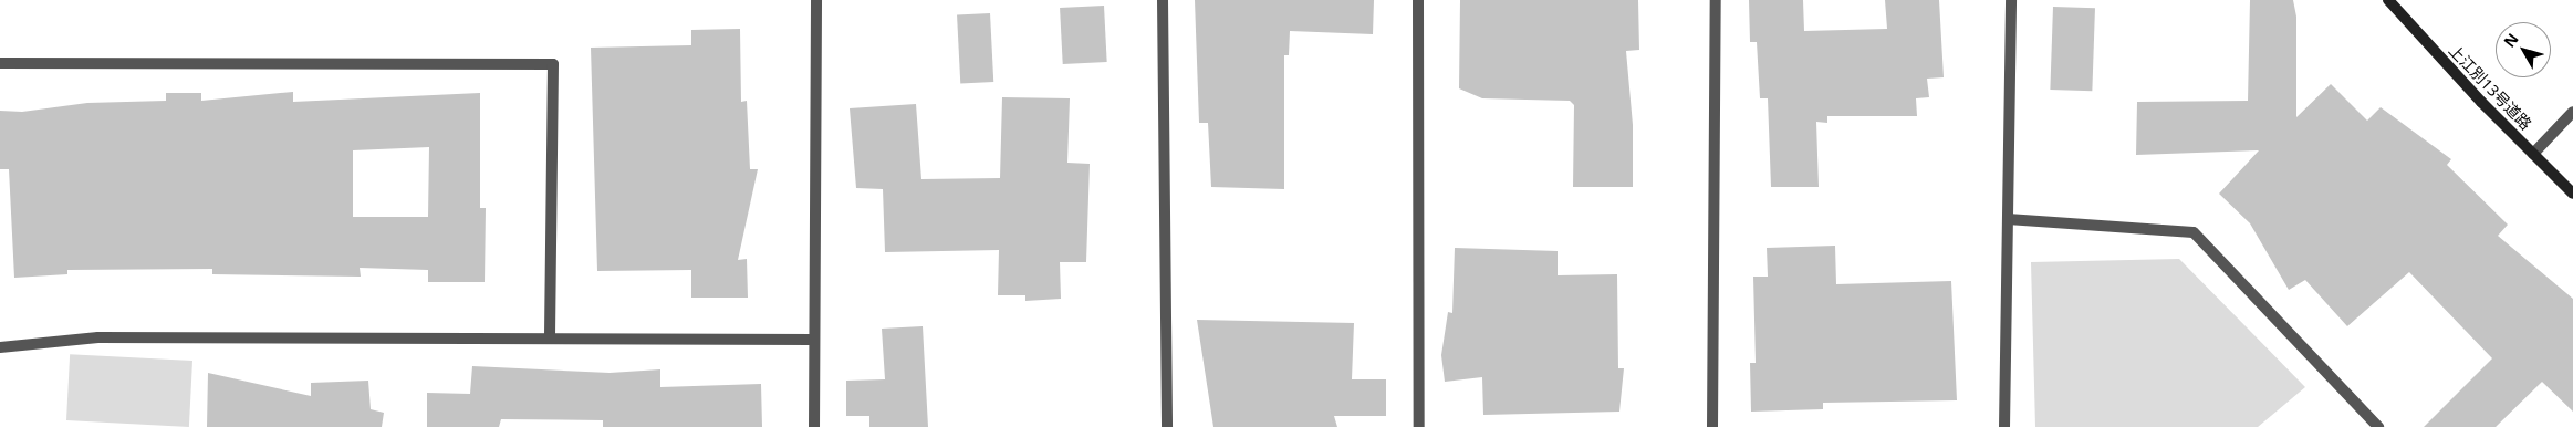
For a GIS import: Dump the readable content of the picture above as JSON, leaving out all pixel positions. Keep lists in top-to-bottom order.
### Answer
{
  "streets": {
    "street": ["上江別13号道路"]
  },
  "north": "top left"
}
